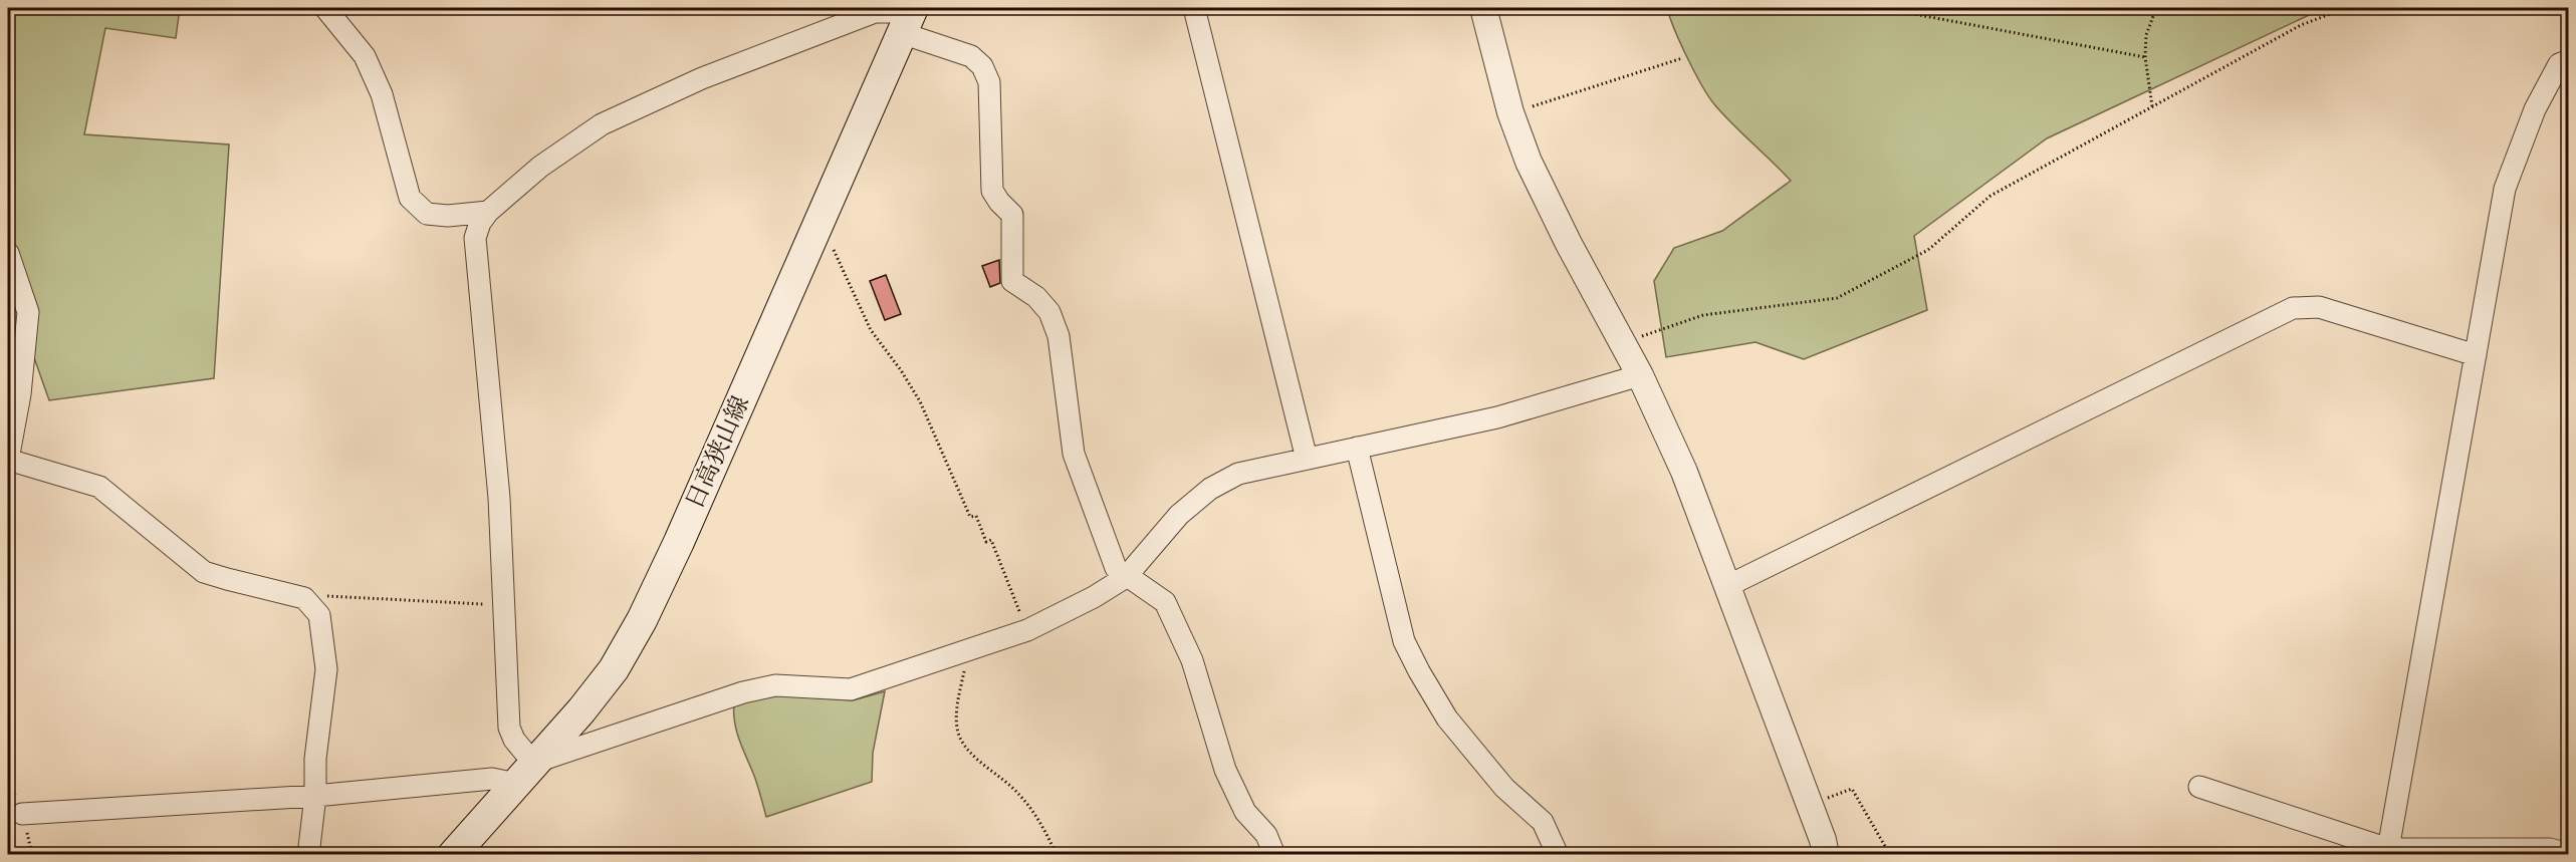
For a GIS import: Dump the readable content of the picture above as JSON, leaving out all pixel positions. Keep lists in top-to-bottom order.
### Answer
{
  "streets": {
    "main road": ["日高狭山線"]
  }
}
